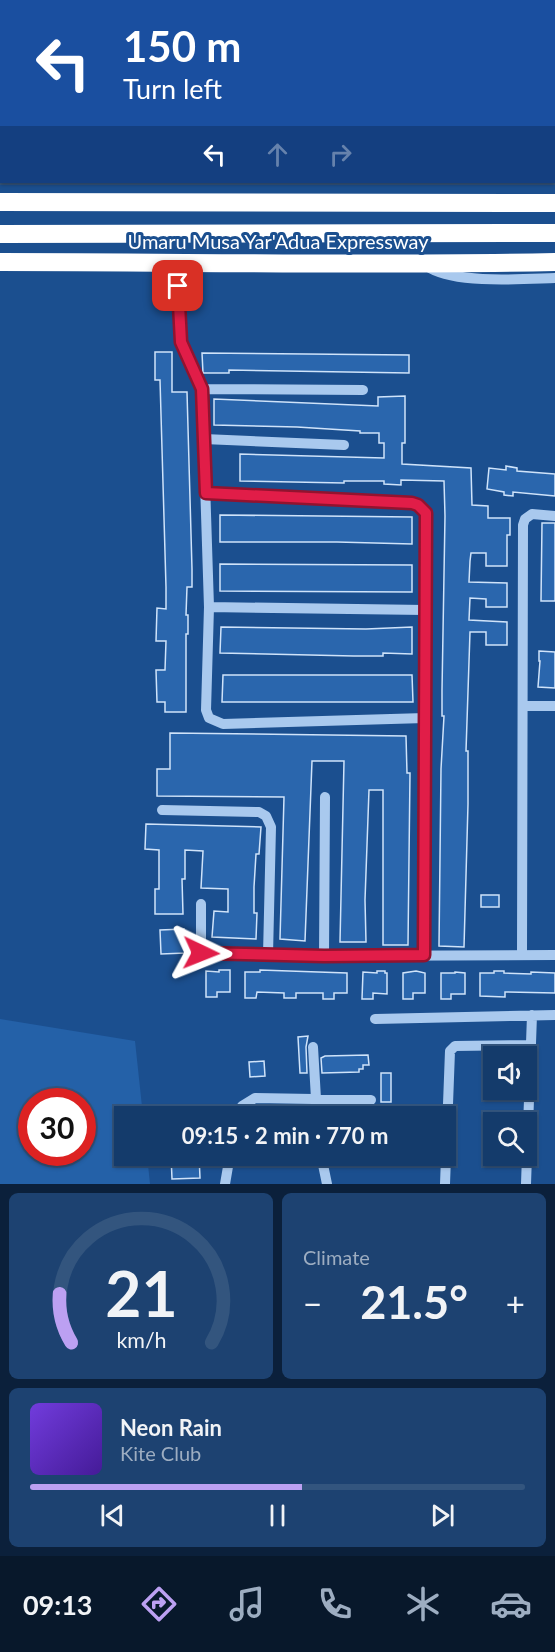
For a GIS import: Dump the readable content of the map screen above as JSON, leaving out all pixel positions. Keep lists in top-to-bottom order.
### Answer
{
  "streets": {
    "highway": ["Umaru Musa Yar'Adua Expressway"]
  },
  "page": {
    "turn": ["150 m", "Turn left"],
    "limit": "30",
    "trip": "09:15 · 2 min · 770 m",
    "tile": "Climate",
    "heat": ["−", "21.5°", "+"],
    "song": ["Neon Rain", "Kite Club"],
    "tabs": "09:13",
    "gauge": ["21", "km/h"]
  }
}
